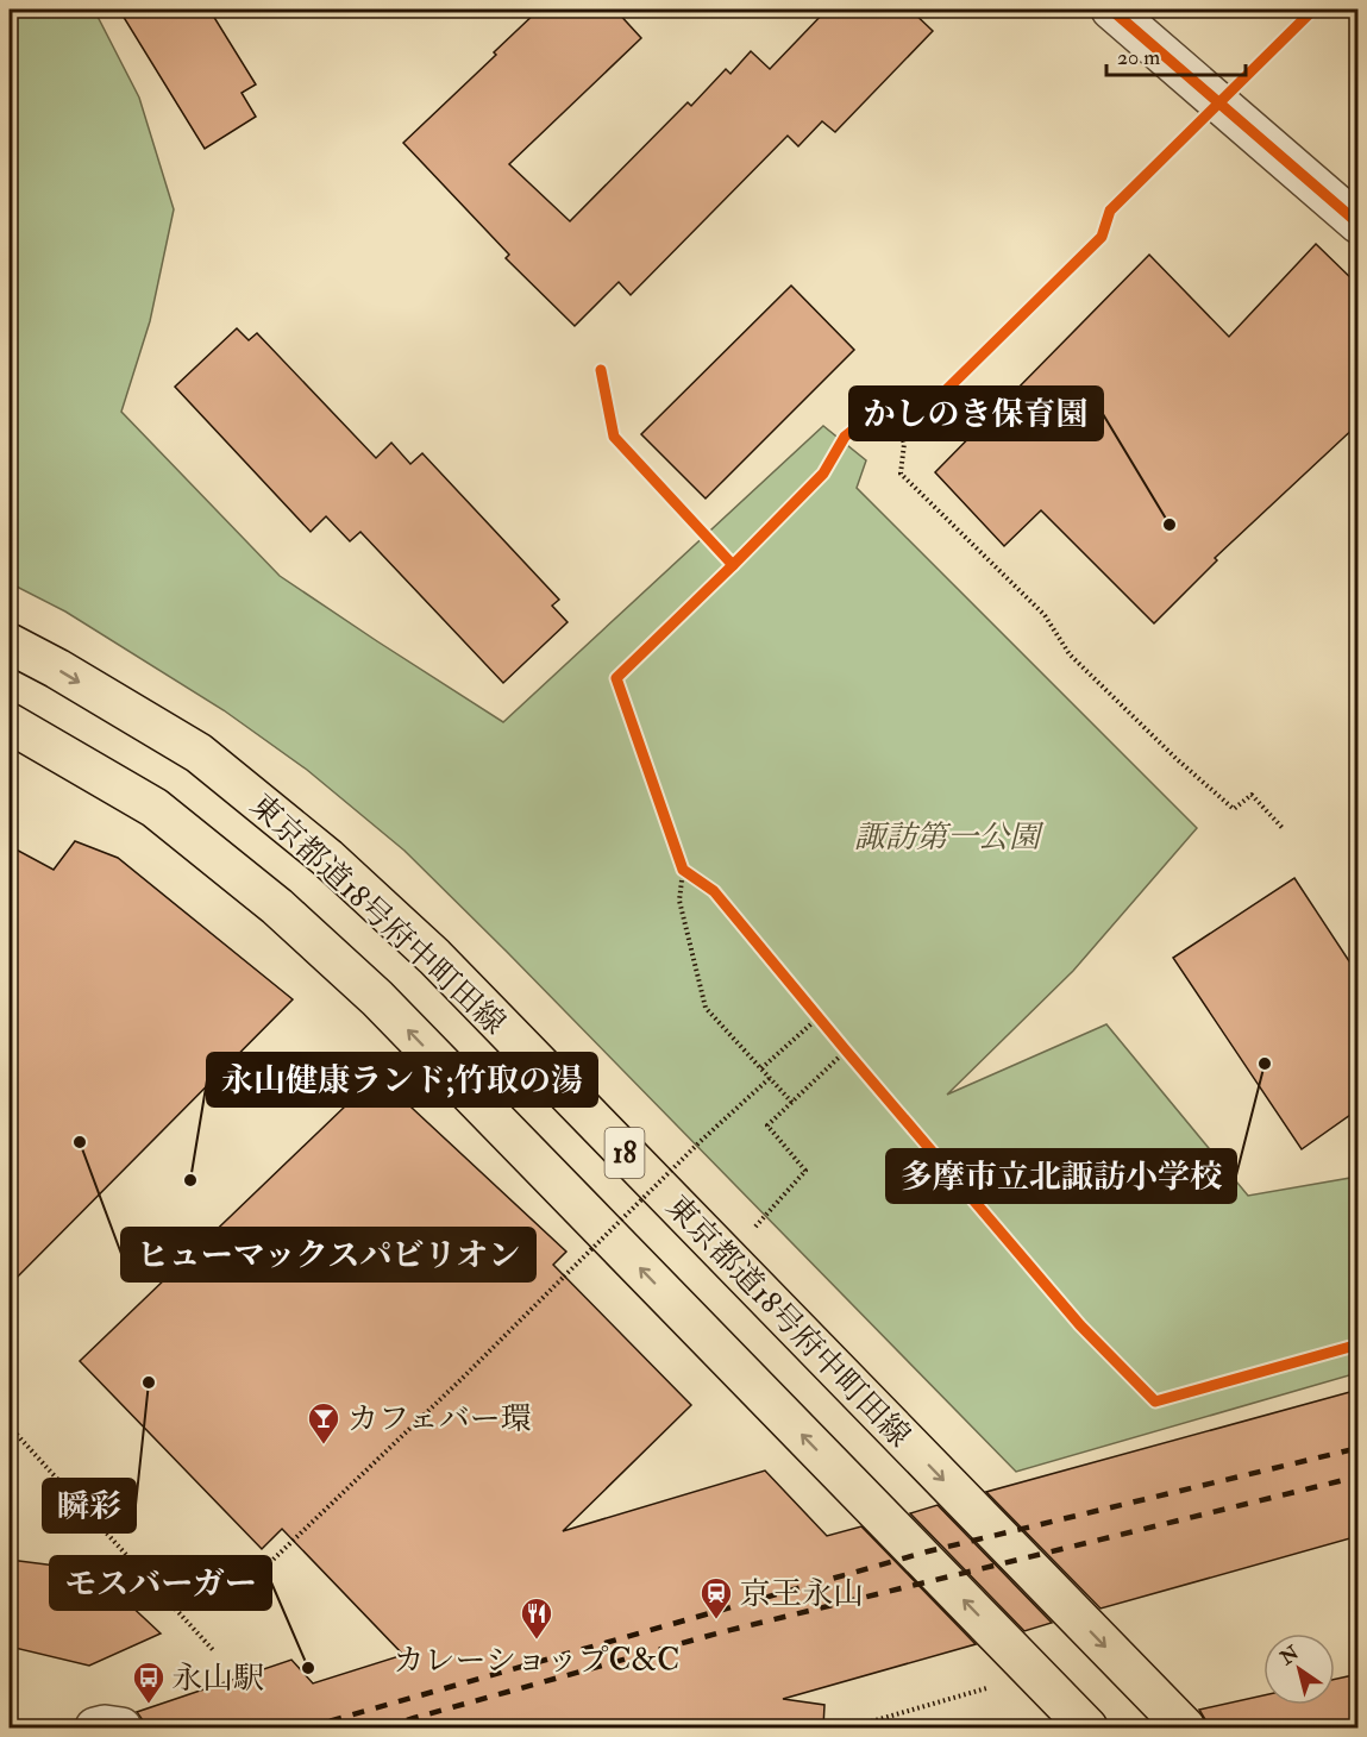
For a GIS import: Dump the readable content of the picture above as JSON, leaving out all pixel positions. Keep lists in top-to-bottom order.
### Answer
{
  "streets": {
    "main road": ["東京都道18号府中町田線", "18"]
  },
  "parks": ["諏訪第一公園"],
  "places": {
    "other": [
      "かしのき保育園",
      "多摩市立北諏訪小学校",
      "ヒューマックスパビリオン",
      "永山健康ランド;竹取の湯",
      "瞬彩",
      "モスバーガー"
    ],
    "bar": ["カフェバー環"],
    "station": ["京王永山"],
    "restaurant": ["カレーショップC&C"],
    "bus stop": ["永山駅"]
  },
  "scale_bar": "20 m",
  "north": "top left"
}
